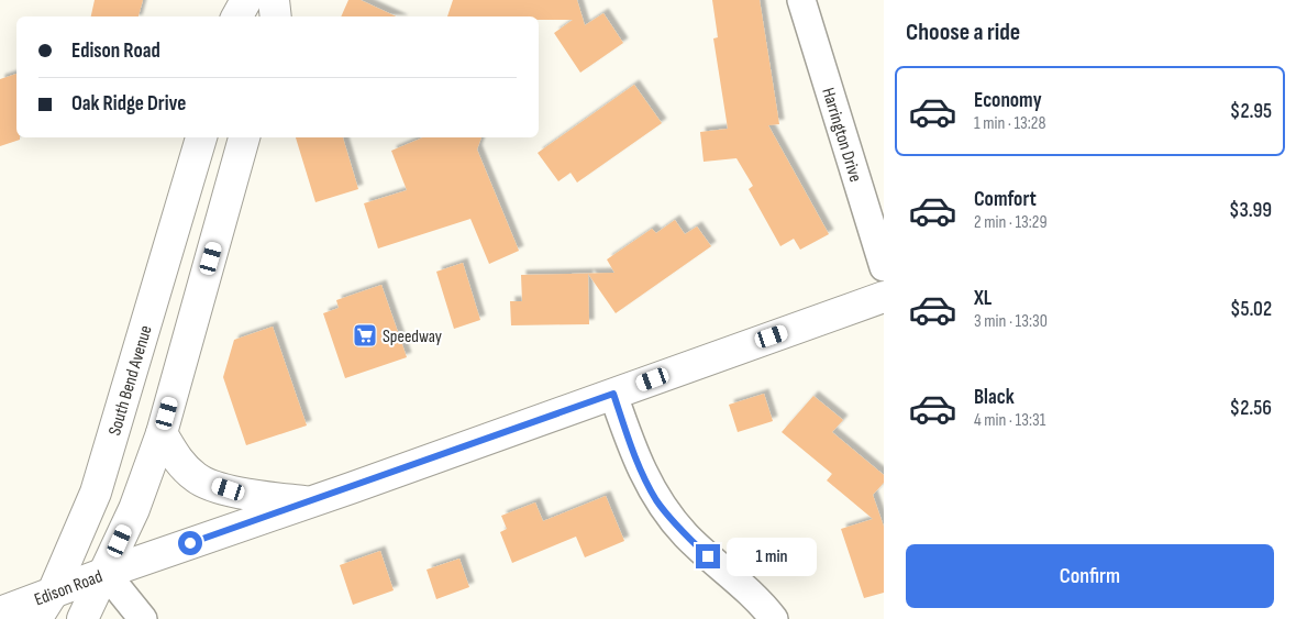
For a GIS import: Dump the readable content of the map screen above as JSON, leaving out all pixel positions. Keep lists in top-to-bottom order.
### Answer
{
  "streets": {
    "main road": ["South Bend Avenue", "Edison Road"],
    "street": ["Harrington Drive"]
  },
  "crossings": [
    ["South Bend Avenue", "Edison Road"]
  ],
  "places": {
    "supermarket": ["Speedway"]
  },
  "page": {
    "heading": "Choose a ride",
    "banner": ["Edison Road", "Oak Ridge Drive"],
    "list": [
      {
        "name": "Economy",
        "note": "1 min · 13:28",
        "value": "$2.95"
      },
      {
        "name": "Comfort",
        "note": "2 min · 13:29",
        "value": "$3.99"
      },
      {
        "name": "XL",
        "note": "3 min · 13:30",
        "value": "$5.02"
      },
      {
        "name": "Black",
        "note": "4 min · 13:31",
        "value": "$2.56"
      }
    ],
    "buttons": "Confirm",
    "bubble": "1 min"
  }
}
